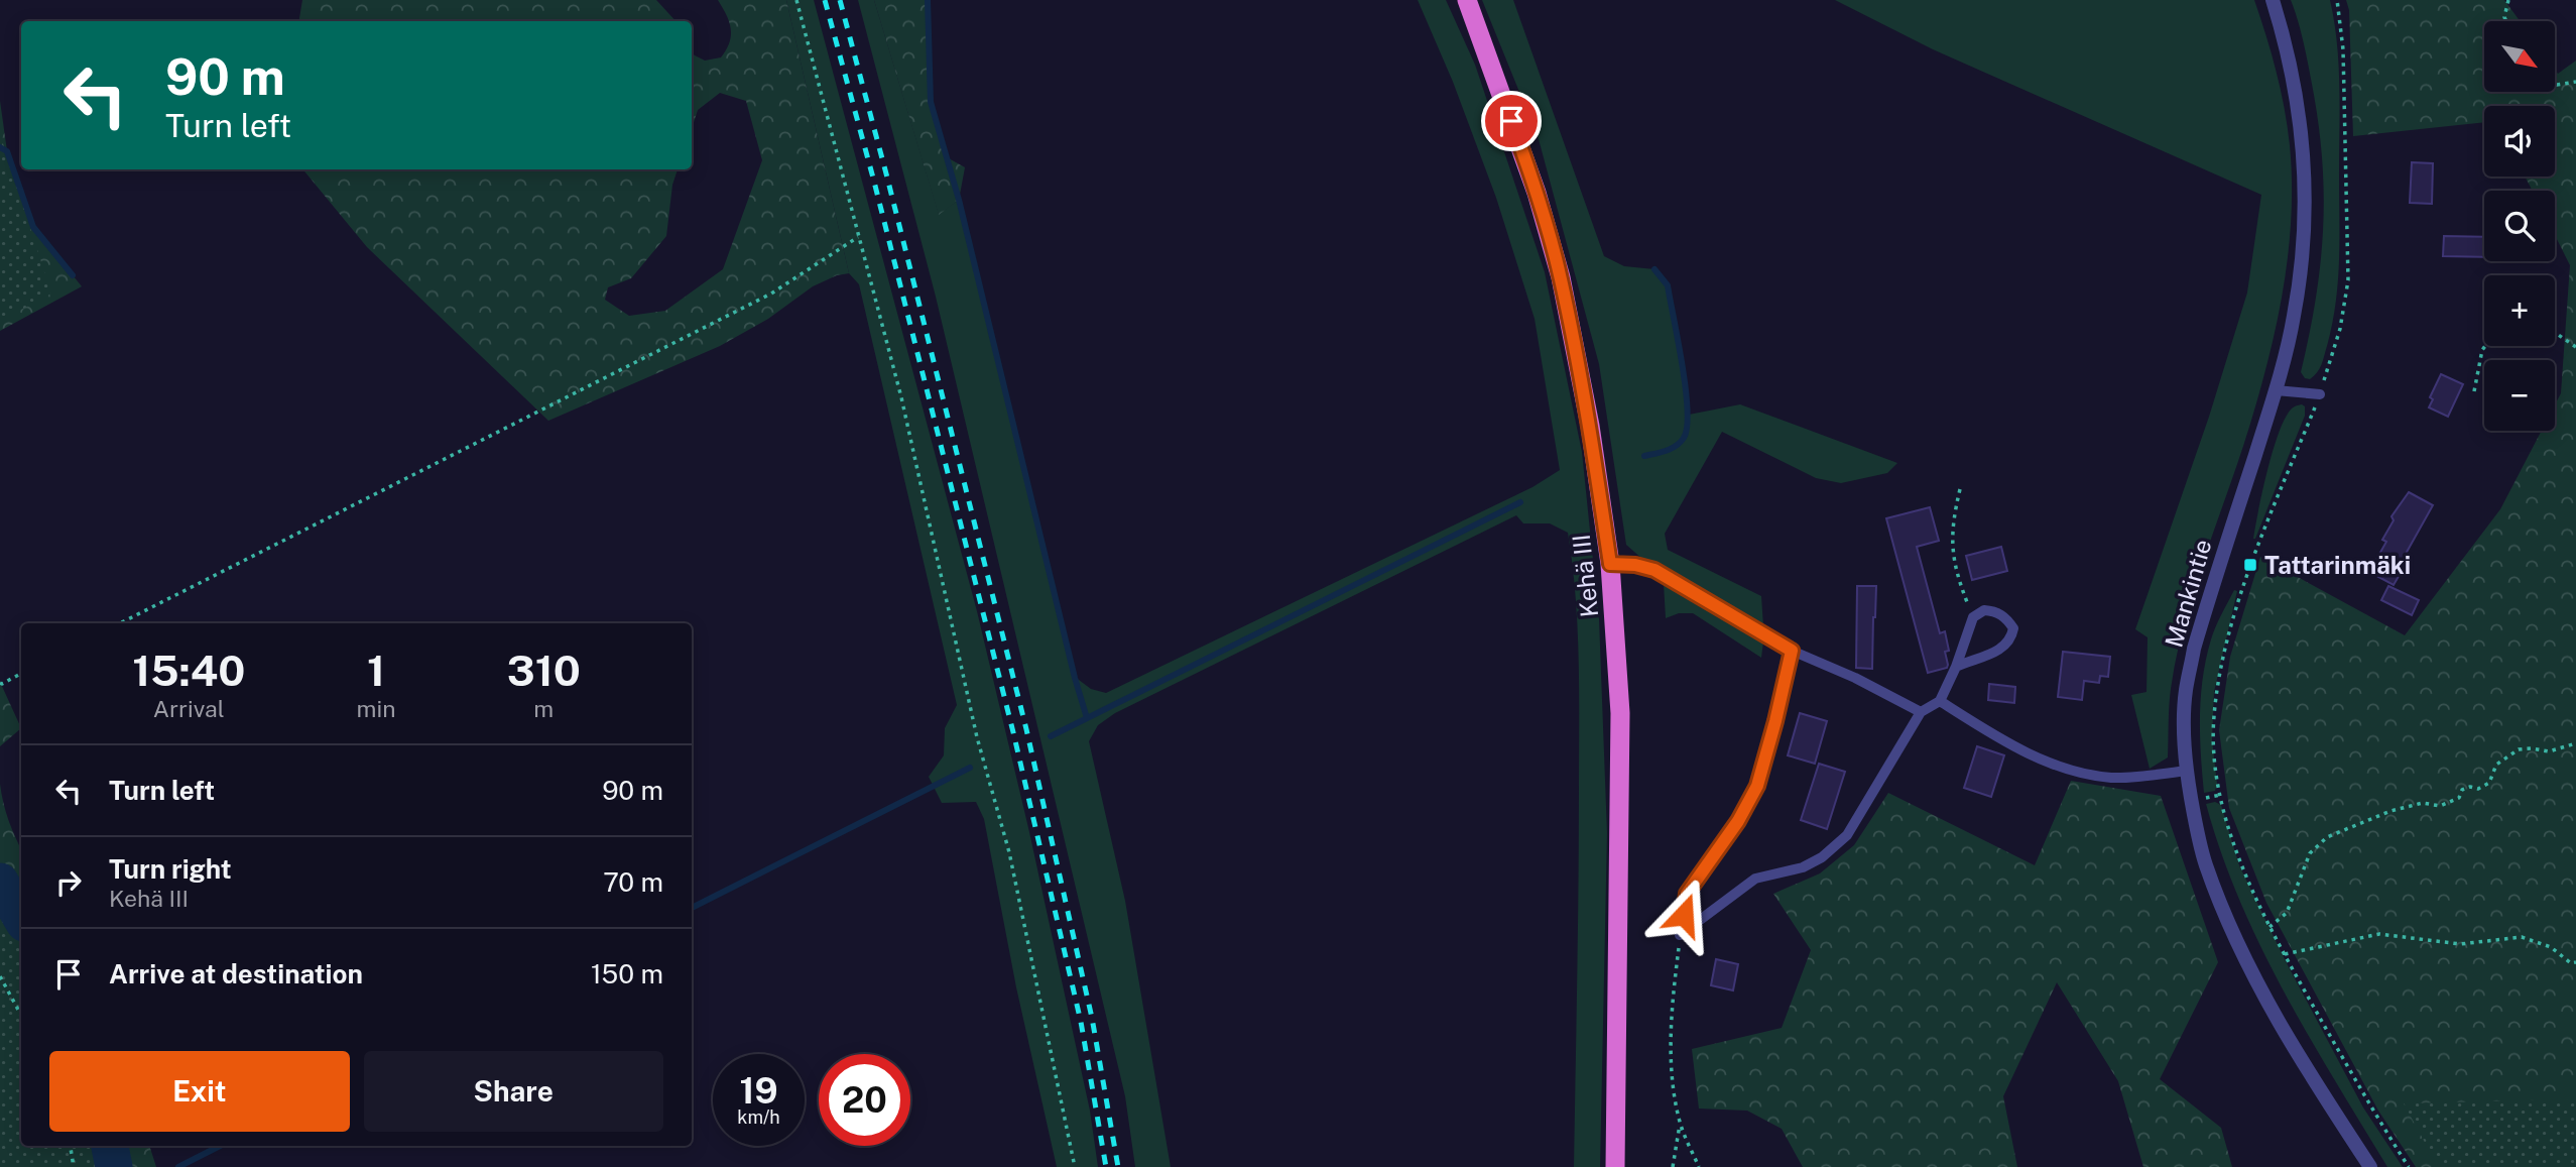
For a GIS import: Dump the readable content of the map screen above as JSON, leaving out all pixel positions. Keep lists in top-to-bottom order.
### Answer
{
  "streets": {
    "highway": ["Kehä III"],
    "street": ["Mankintie"]
  },
  "places": {
    "transit": ["Tattarinmäki"]
  },
  "north": "bottom right",
  "page": {
    "map_buttons": ["+", "−"],
    "turn": ["90 m", "Turn left"],
    "eta": [
      "15:40",
      "Arrival",
      "1",
      "min",
      "310",
      "m"
    ],
    "list": [
      {
        "name": "Turn left",
        "value": "90 m"
      },
      {
        "name": "Turn right",
        "note": "Kehä III",
        "value": "70 m"
      },
      {
        "name": "Arrive at destination",
        "value": "150 m"
      }
    ],
    "buttons": ["Exit", "Share"],
    "speed": "19 km/h",
    "limit": "20"
  }
}
